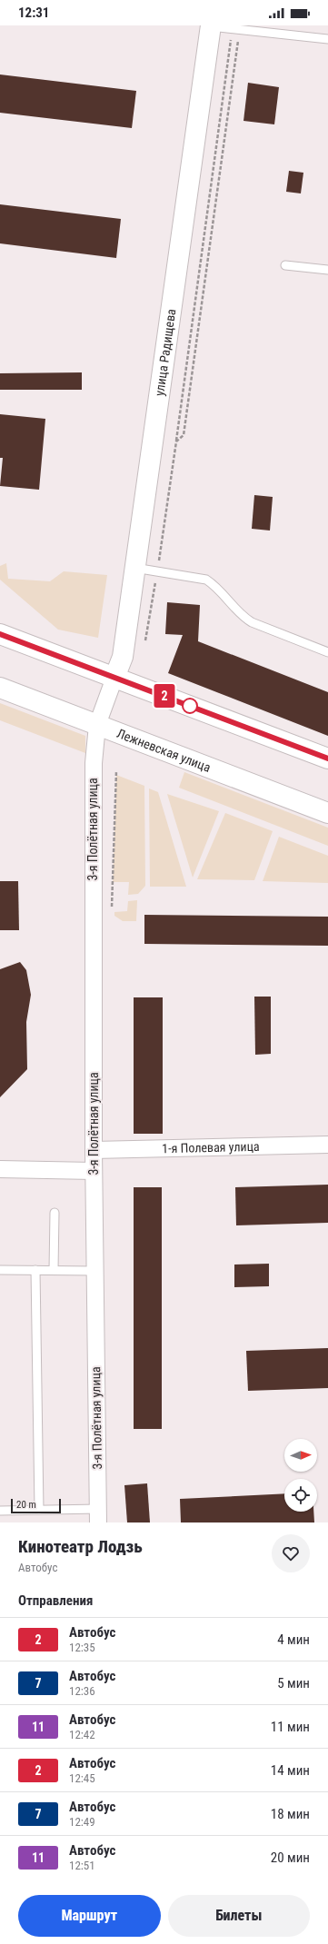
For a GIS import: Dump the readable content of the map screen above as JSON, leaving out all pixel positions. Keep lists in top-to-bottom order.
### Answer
{
  "streets": {
    "main road": ["улица Радищева", "Лежневская улица"],
    "street": ["3-я Полётная улица", "1-я Полевая улица"]
  },
  "crossings": [
    ["улица Радищева", "3-я Полётная улица"],
    ["Лежневская улица", "3-я Полётная улица"],
    ["3-я Полётная улица", "1-я Полевая улица"]
  ],
  "lines": ["bus line 2"],
  "scale_bar": "20 m",
  "north": "right",
  "page": {
    "status": "12:31",
    "on_map": "2",
    "scale": "20 m",
    "heading": [
      ["Кинотеатр Лодзь", "Автобус"],
      "Отправления"
    ],
    "list": [
      {
        "mark": "2",
        "name": "Автобус",
        "note": "12:35",
        "value": "4 мин"
      },
      {
        "mark": "7",
        "name": "Автобус",
        "note": "12:36",
        "value": "5 мин"
      },
      {
        "mark": "11",
        "name": "Автобус",
        "note": "12:42",
        "value": "11 мин"
      },
      {
        "mark": "2",
        "name": "Автобус",
        "note": "12:45",
        "value": "14 мин"
      },
      {
        "mark": "7",
        "name": "Автобус",
        "note": "12:49",
        "value": "18 мин"
      },
      {
        "mark": "11",
        "name": "Автобус",
        "note": "12:51",
        "value": "20 мин"
      }
    ],
    "buttons": ["Маршрут", "Билеты"]
  }
}
